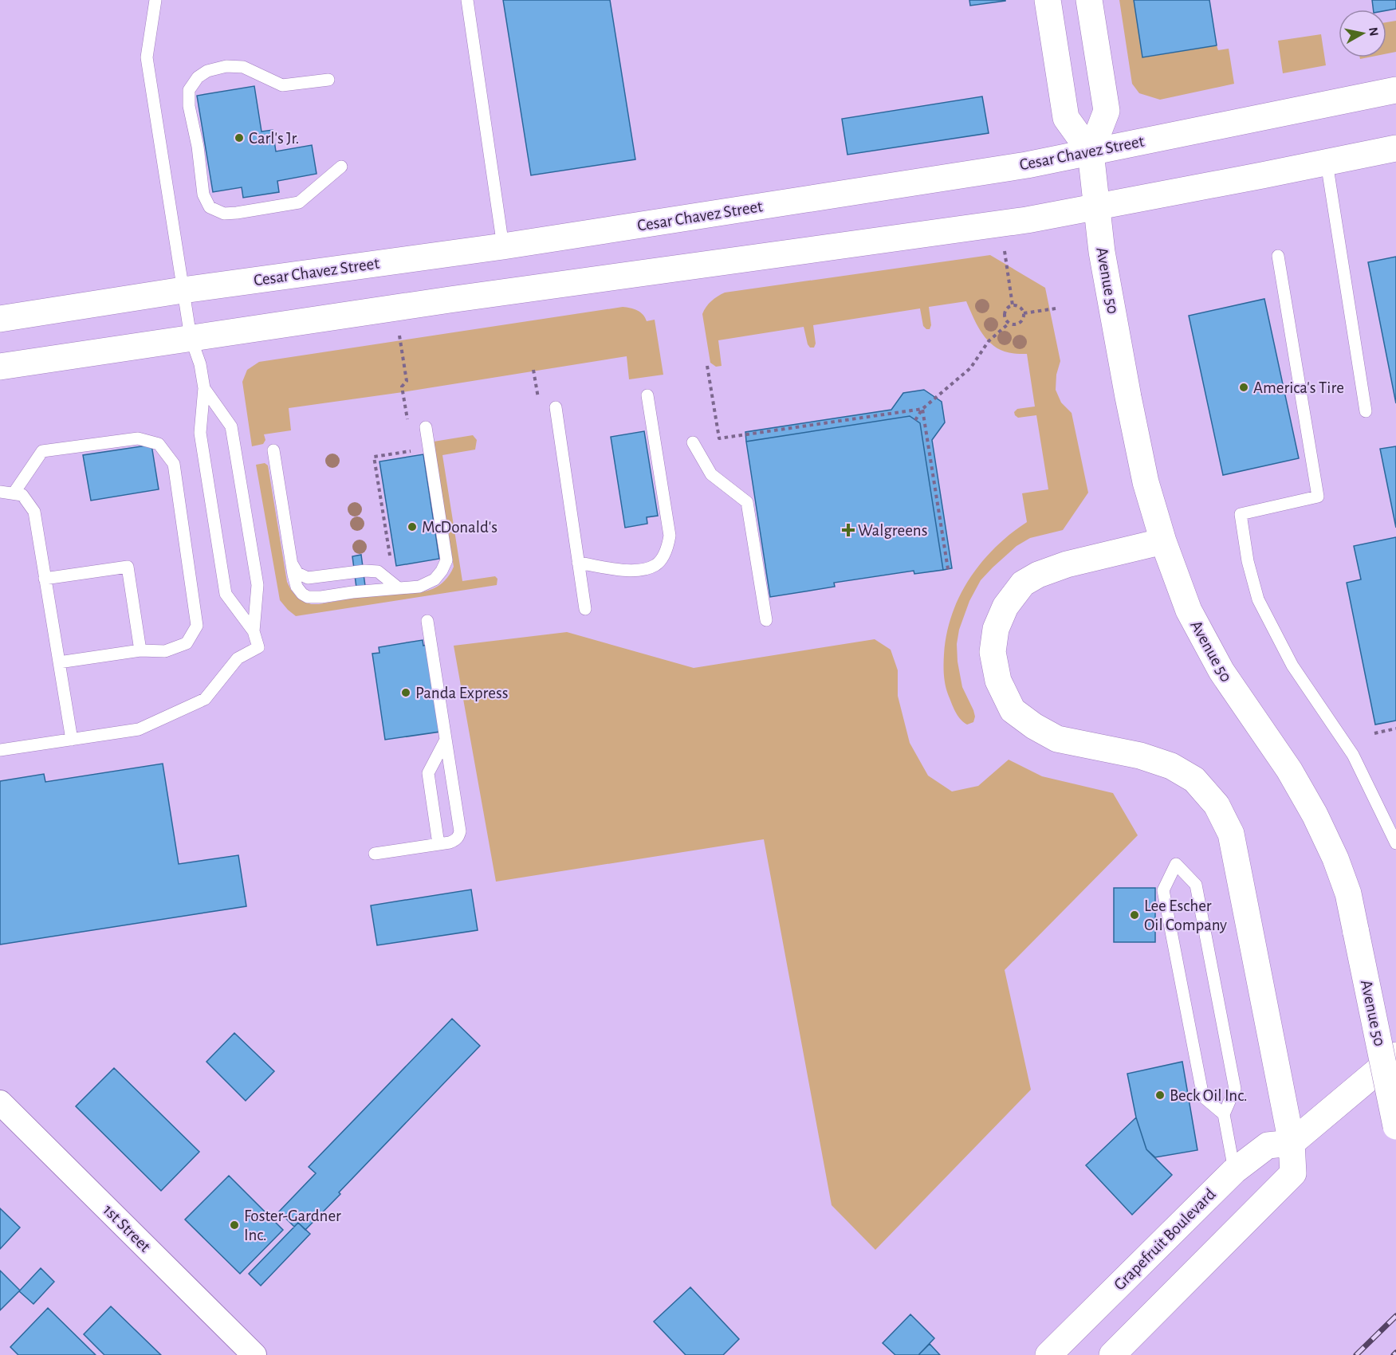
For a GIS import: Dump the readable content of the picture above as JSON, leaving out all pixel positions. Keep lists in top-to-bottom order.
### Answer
{
  "streets": {
    "main road": ["Cesar Chavez Street", "Avenue 50", "Grapefruit Boulevard"],
    "street": ["1st Street"]
  },
  "crossings": [
    ["Cesar Chavez Street", "Avenue 50"]
  ],
  "places": {
    "other": [
      "Carl's Jr.",
      "America's Tire",
      "McDonald's",
      "Panda Express",
      "Lee Escher Oil Company",
      "Beck Oil Inc.",
      "Foster-Gardner Inc."
    ],
    "health": ["Walgreens"]
  },
  "north": "right"
}
